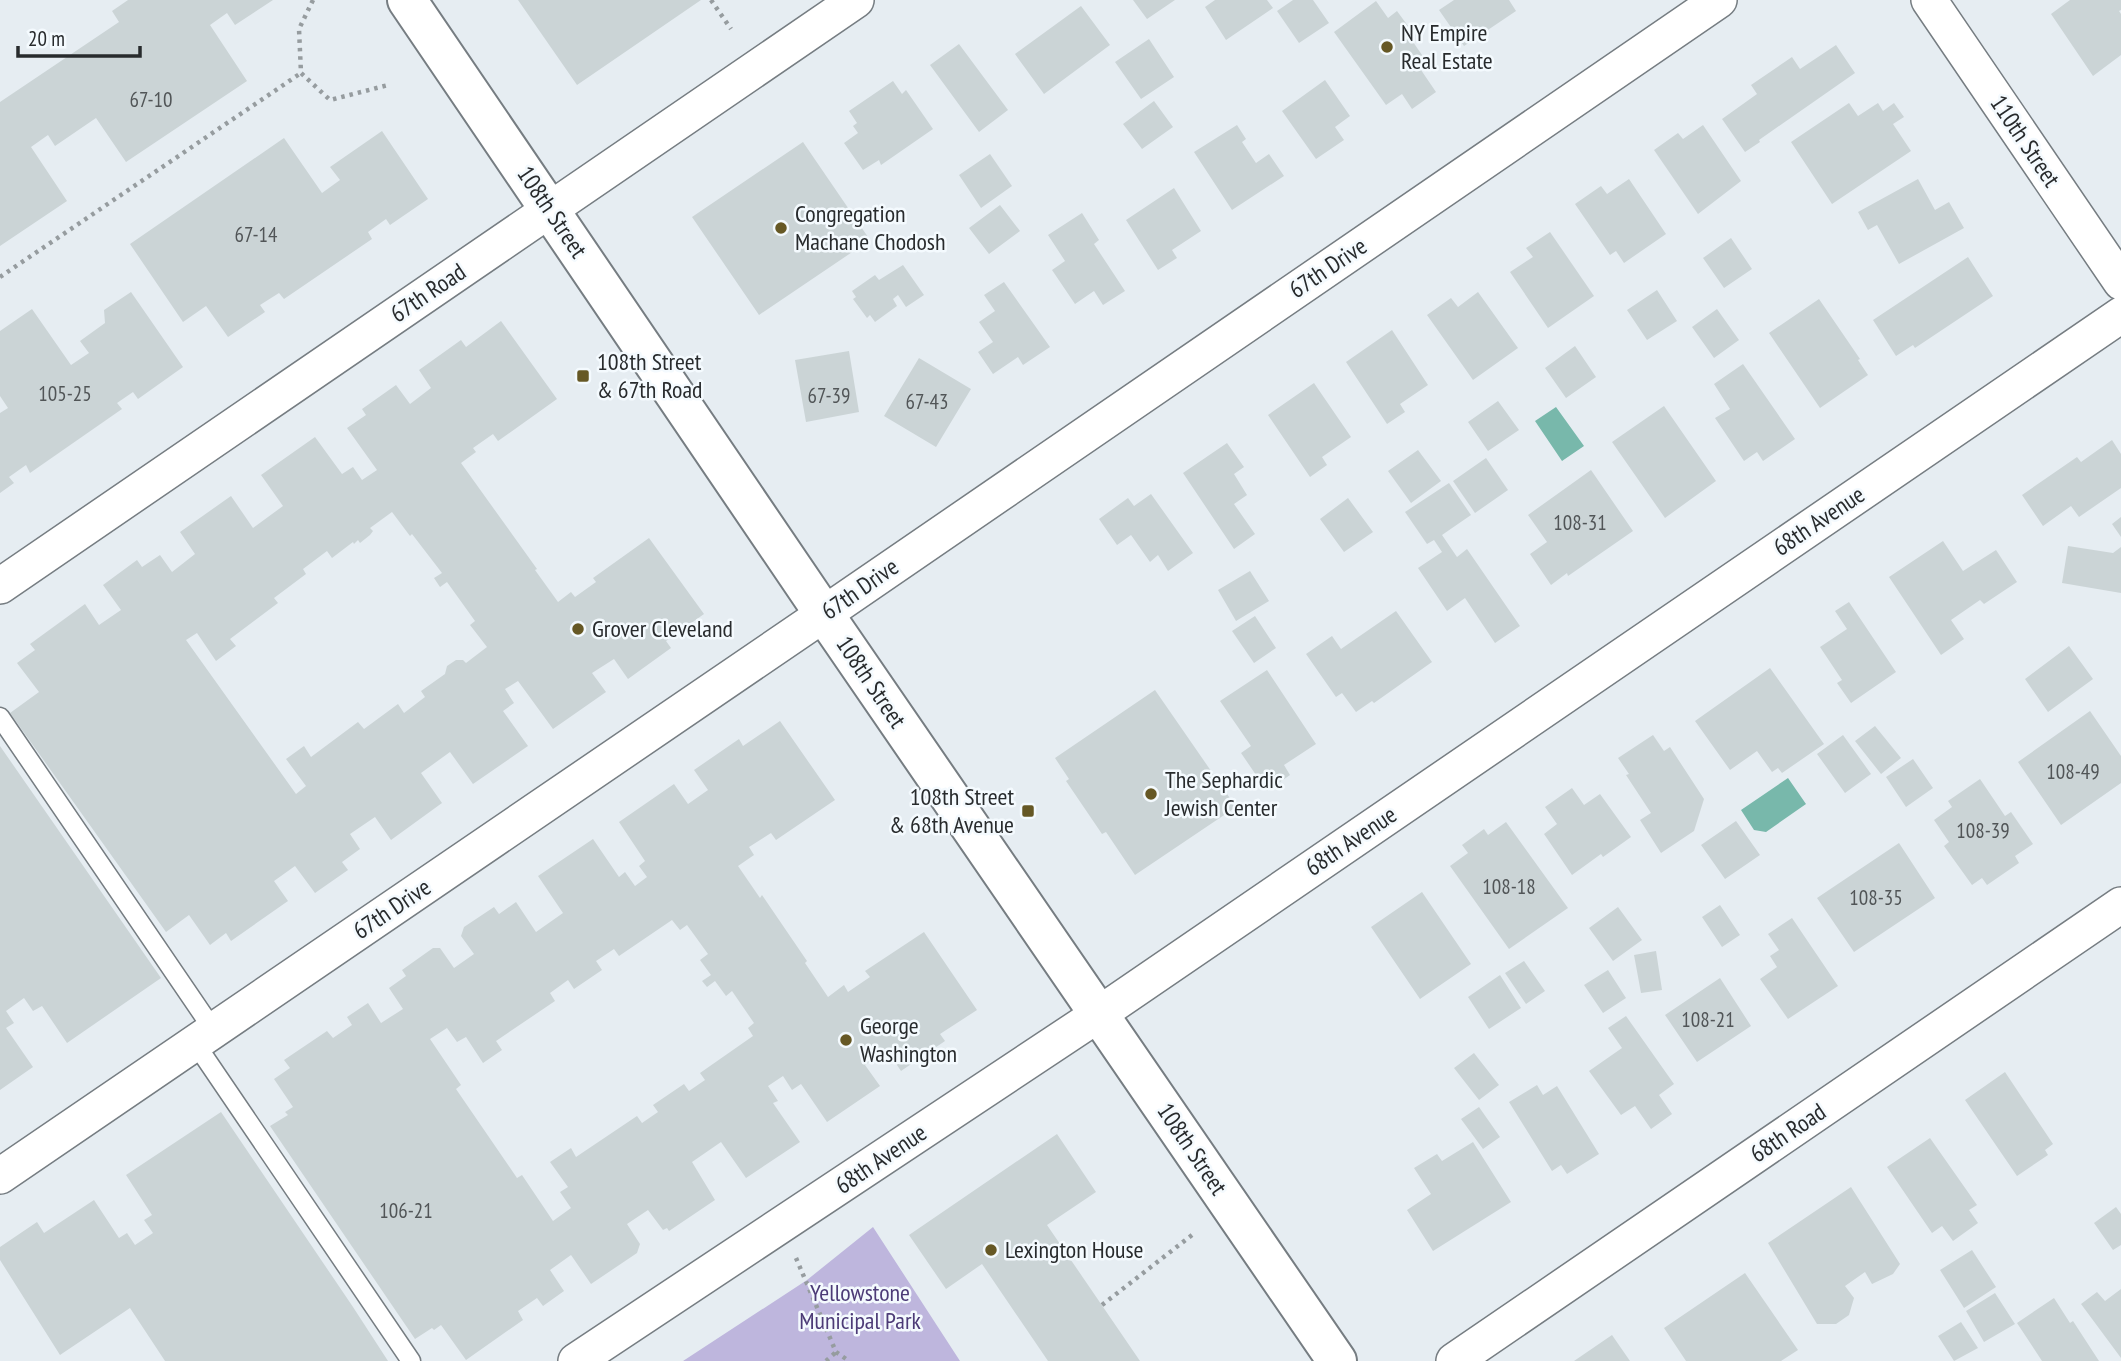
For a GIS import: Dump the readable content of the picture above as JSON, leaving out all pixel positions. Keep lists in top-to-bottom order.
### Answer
{
  "streets": {
    "main road": ["108th Street"],
    "street": [
      "110th Street",
      "67th Drive",
      "67th Road",
      "68th Avenue",
      "68th Road"
    ]
  },
  "crossings": [
    ["108th Street", "67th Drive"],
    ["108th Street", "67th Road"],
    ["108th Street", "68th Avenue"]
  ],
  "parks": ["Yellowstone Municipal Park"],
  "places": {
    "other": [
      "NY Empire Real Estate",
      "Congregation Machane Chodosh",
      "Grover Cleveland",
      "The Sephardic Jewish Center",
      "George Washington",
      "Lexington House"
    ],
    "transit": ["108th Street & 67th Road", "108th Street & 68th Avenue"]
  },
  "house_numbers": [
    "67-10",
    "67-14",
    "105-25",
    "67-39",
    "67-43",
    "108-31",
    "108-49",
    "108-39",
    "108-18",
    "108-35",
    "108-21",
    "106-21"
  ],
  "scale_bar": "20 m"
}
